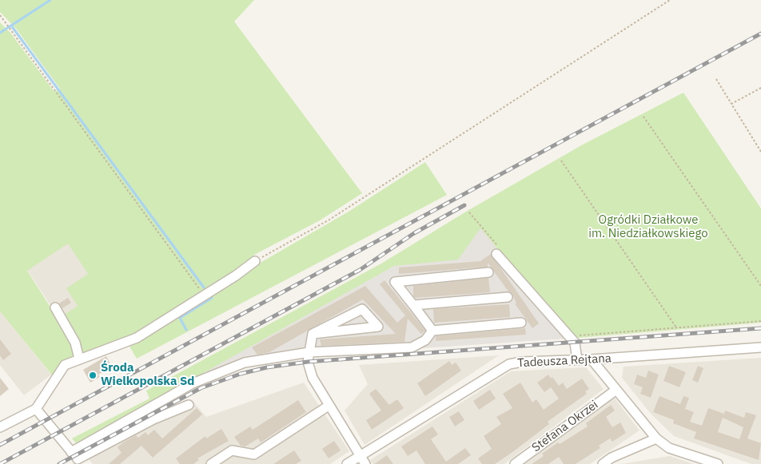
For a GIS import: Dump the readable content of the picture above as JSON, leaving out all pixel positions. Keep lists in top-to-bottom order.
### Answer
{
  "streets": {
    "street": ["Tadeusza Rejtana", "Stefana Okrzei"]
  },
  "parks": ["Ogródki Działkowe im. Niedziałkowskiego"],
  "places": ["Środa Wielkopolska Sd"]
}
